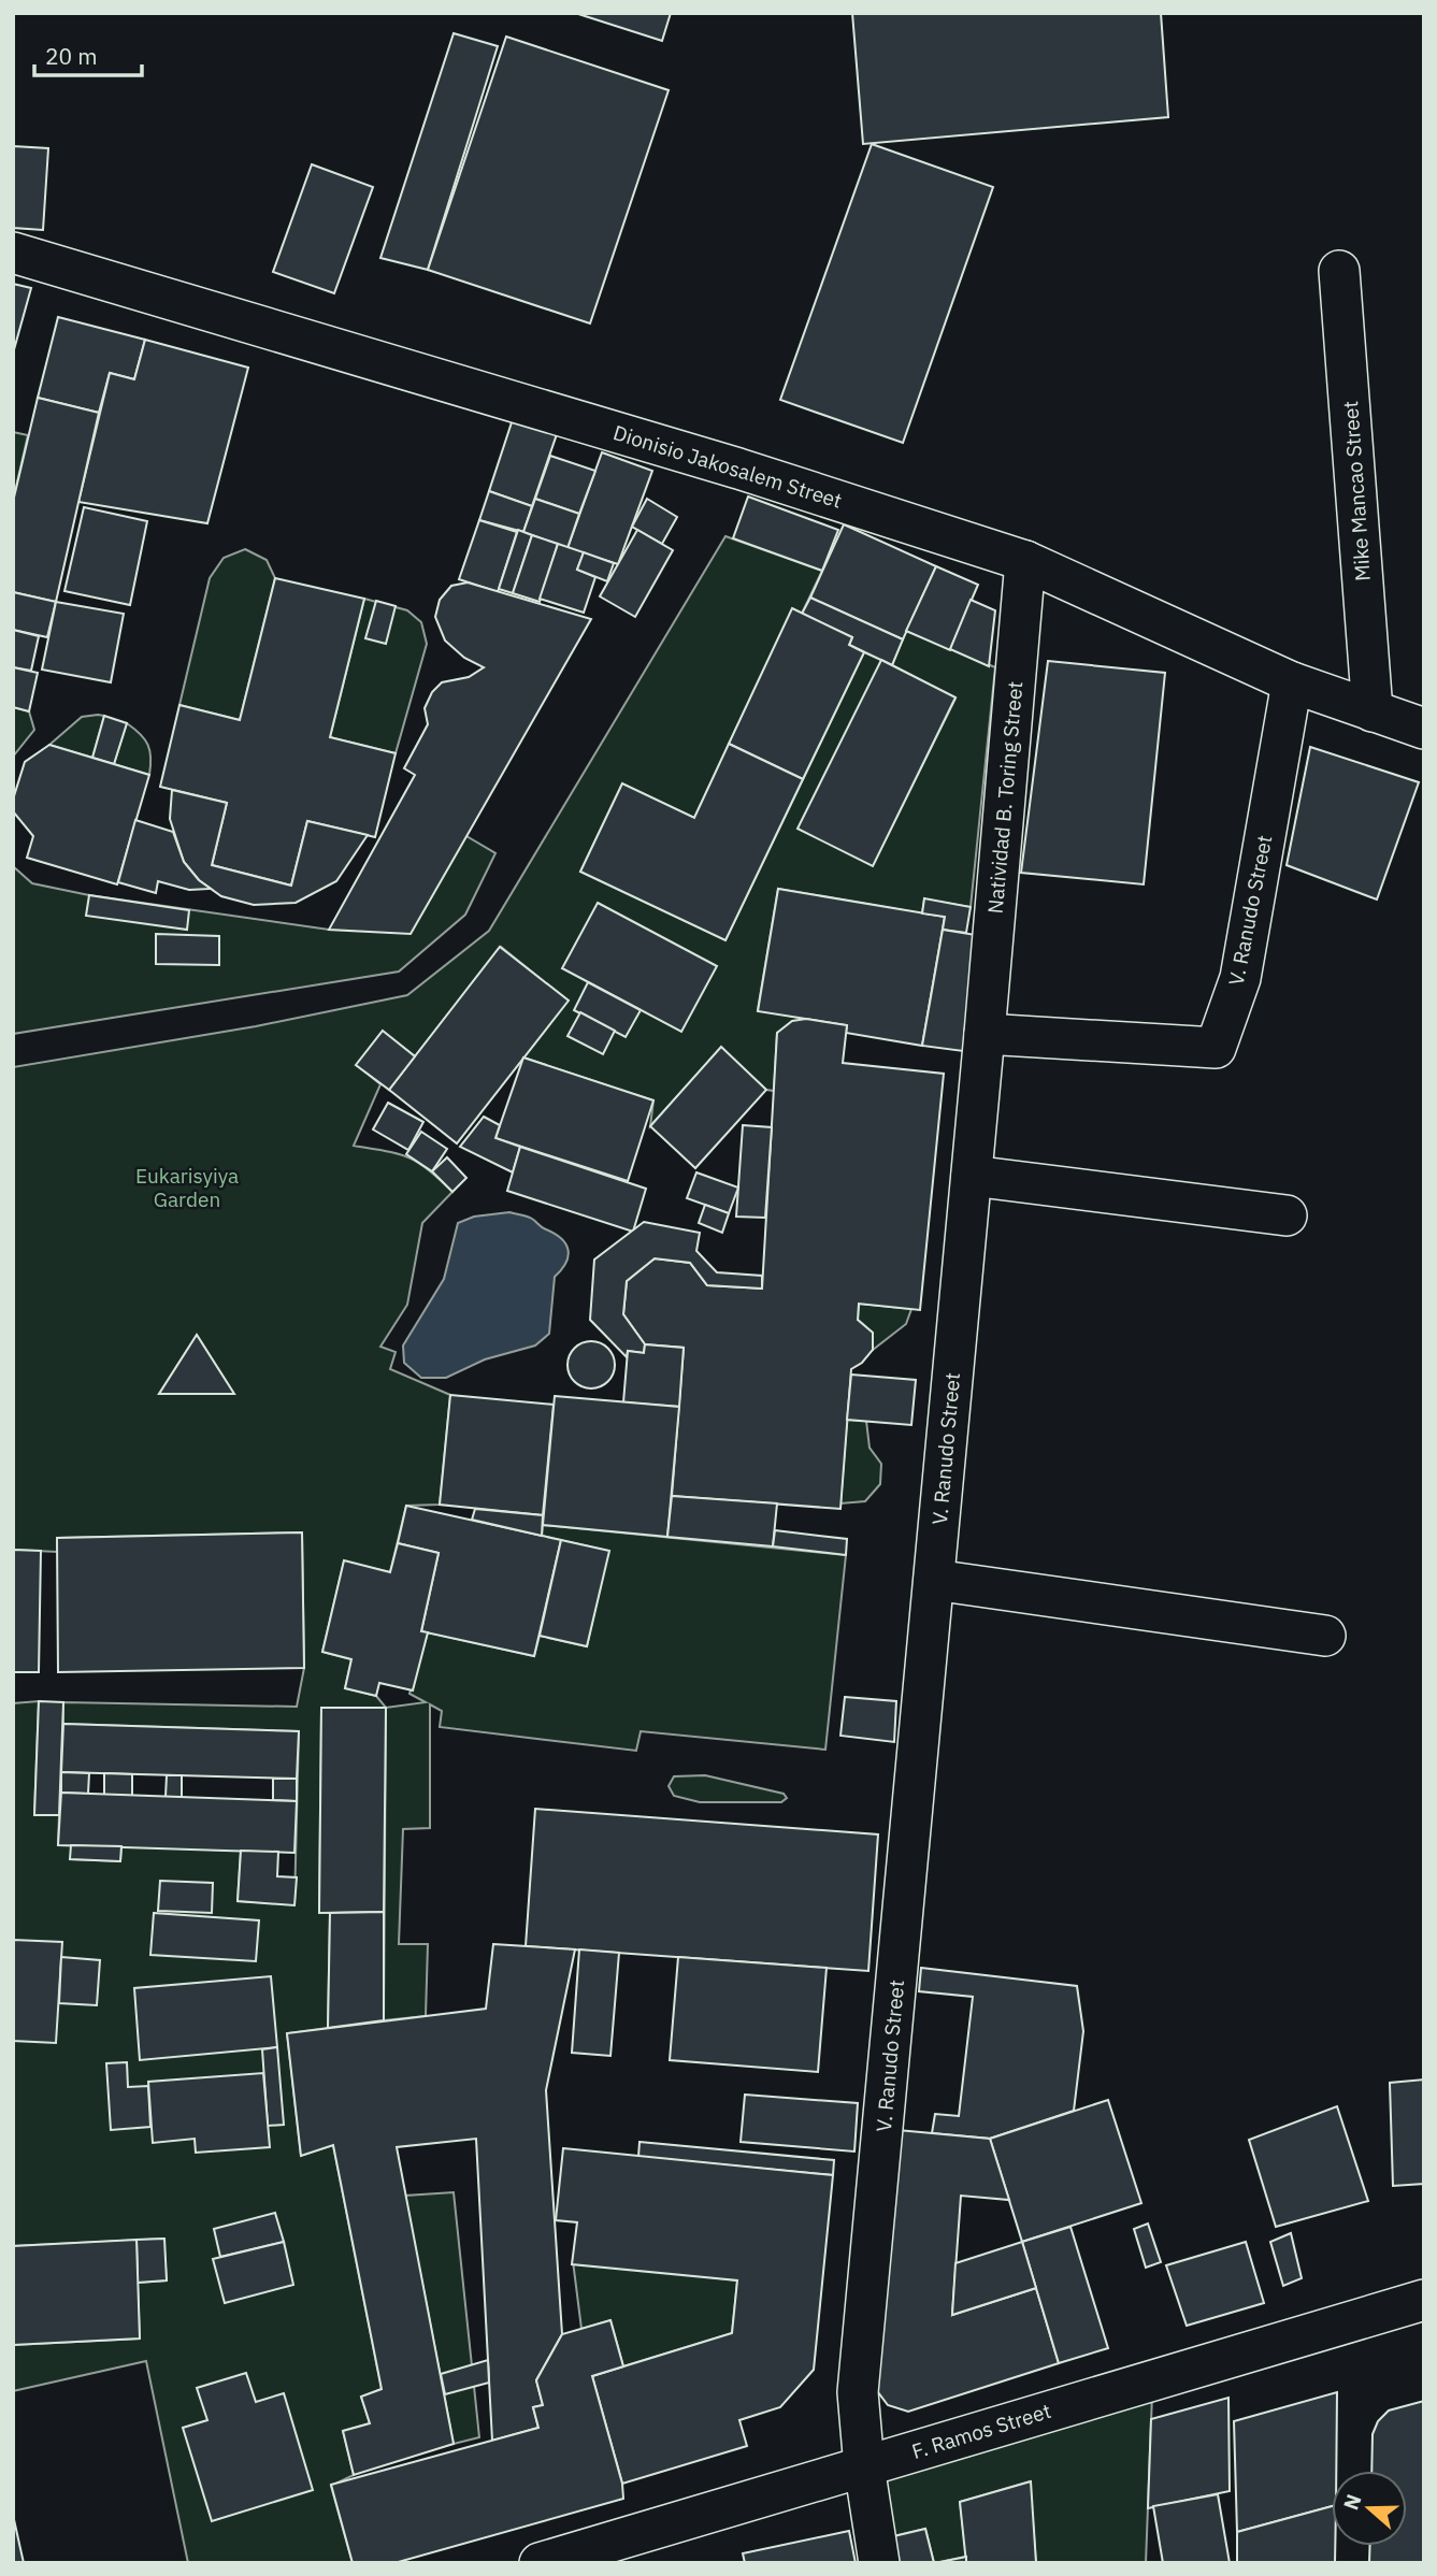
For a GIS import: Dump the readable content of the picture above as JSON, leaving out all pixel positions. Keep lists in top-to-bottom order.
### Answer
{
  "streets": {
    "street": [
      "Dionisio Jakosalem Street",
      "Mike Mancao Street",
      "Natividad B. Toring Street",
      "V. Ranudo Street",
      "F. Ramos Street"
    ]
  },
  "crossings": [
    ["Dionisio Jakosalem Street", "Mike Mancao Street"],
    ["Dionisio Jakosalem Street", "Natividad B. Toring Street"],
    ["Dionisio Jakosalem Street", "V. Ranudo Street"],
    ["Natividad B. Toring Street", "V. Ranudo Street"],
    ["V. Ranudo Street", "F. Ramos Street"]
  ],
  "parks": ["Eukarisyiya Garden"],
  "scale_bar": "20 m",
  "north": "left"
}
